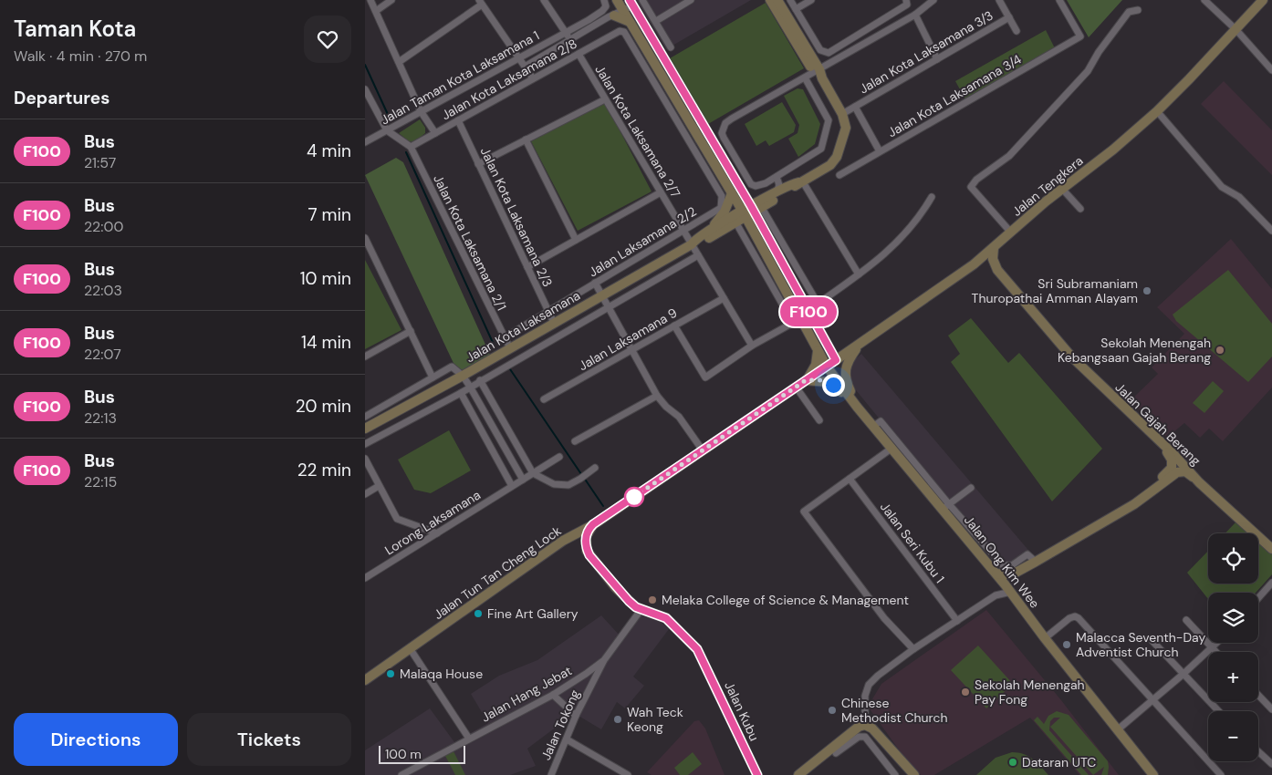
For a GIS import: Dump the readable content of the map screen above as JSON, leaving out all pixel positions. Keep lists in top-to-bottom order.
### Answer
{
  "streets": {
    "main road": [
      "Jalan Tengkera",
      "Jalan Kota Laksamana",
      "Jalan Gajah Berang",
      "Jalan Ong Kim Wee",
      "Jalan Tun Tan Cheng Lock",
      "Jalan Kubu"
    ],
    "street": [
      "Jalan Kota Laksamana 3/3",
      "Jalan Taman Kota Laksamana 1",
      "Jalan Kota Laksamana 2/8",
      "Jalan Kota Laksamana 3/4",
      "Jalan Kota Laksamana 2/7",
      "Jalan Kota Laksamana 2/3",
      "Jalan Laksamana 2/2",
      "Jalan Kota Laksamana 2/1",
      "Jalan Laksamana 9",
      "Lorong Laksamana",
      "Jalan Seri Kubu 1",
      "Jalan Hang Jebat",
      "Jalan Tokong"
    ]
  },
  "crossings": [
    ["Jalan Taman Kota Laksamana 1", "Jalan Ong Kim Wee"],
    ["Jalan Kota Laksamana 2/8", "Jalan Kota Laksamana 2/7"],
    ["Jalan Kota Laksamana 2/8", "Jalan Kota Laksamana 2/3"],
    ["Jalan Kota Laksamana 2/8", "Jalan Laksamana 2/2"],
    ["Jalan Kota Laksamana 2/8", "Jalan Kota Laksamana 2/1"],
    ["Jalan Kota Laksamana 2/7", "Jalan Laksamana 2/2"],
    ["Jalan Kota Laksamana 2/7", "Jalan Kota Laksamana"],
    ["Jalan Kota Laksamana 2/7", "Jalan Laksamana 9"],
    ["Jalan Tengkera", "Jalan Ong Kim Wee"],
    ["Jalan Tengkera", "Jalan Tun Tan Cheng Lock"],
    ["Jalan Kota Laksamana 2/3", "Jalan Laksamana 2/2"],
    ["Jalan Kota Laksamana 2/3", "Jalan Kota Laksamana"],
    ["Jalan Laksamana 2/2", "Jalan Kota Laksamana 2/1"],
    ["Jalan Kota Laksamana 2/1", "Jalan Kota Laksamana"],
    ["Jalan Kota Laksamana", "Jalan Ong Kim Wee"],
    ["Jalan Ong Kim Wee", "Jalan Tun Tan Cheng Lock"],
    ["Jalan Tun Tan Cheng Lock", "Jalan Kubu"],
    ["Jalan Hang Jebat", "Jalan Kubu"],
    ["Jalan Hang Jebat", "Jalan Tokong"]
  ],
  "places": [
    "Sri Subramaniam Thuropathai Amman Alayam",
    "Sekolah Menengah Kebangsaan Gajah Berang",
    "Melaka College of Science & Management",
    "Fine Art Gallery",
    "Malacca Seventh-Day Adventist Church",
    "Malaqa House",
    "Sekolah Menengah Pay Fong",
    "Chinese Methodist Church",
    "Wah Teck Keong",
    "Dataran UTC"
  ],
  "lines": ["bus line F100"],
  "scale_bar": "100 m",
  "page": {
    "heading": [
      ["Taman Kota", "Walk · 4 min · 270 m"],
      "Departures"
    ],
    "on_map": "F100",
    "list": [
      {
        "mark": "F100",
        "name": "Bus",
        "note": "21:57",
        "value": "4 min"
      },
      {
        "mark": "F100",
        "name": "Bus",
        "note": "22:00",
        "value": "7 min"
      },
      {
        "mark": "F100",
        "name": "Bus",
        "note": "22:03",
        "value": "10 min"
      },
      {
        "mark": "F100",
        "name": "Bus",
        "note": "22:07",
        "value": "14 min"
      },
      {
        "mark": "F100",
        "name": "Bus",
        "note": "22:13",
        "value": "20 min"
      },
      {
        "mark": "F100",
        "name": "Bus",
        "note": "22:15",
        "value": "22 min"
      }
    ],
    "map_buttons": ["+", "−"],
    "buttons": ["Directions", "Tickets"],
    "scale": "100 m"
  }
}
